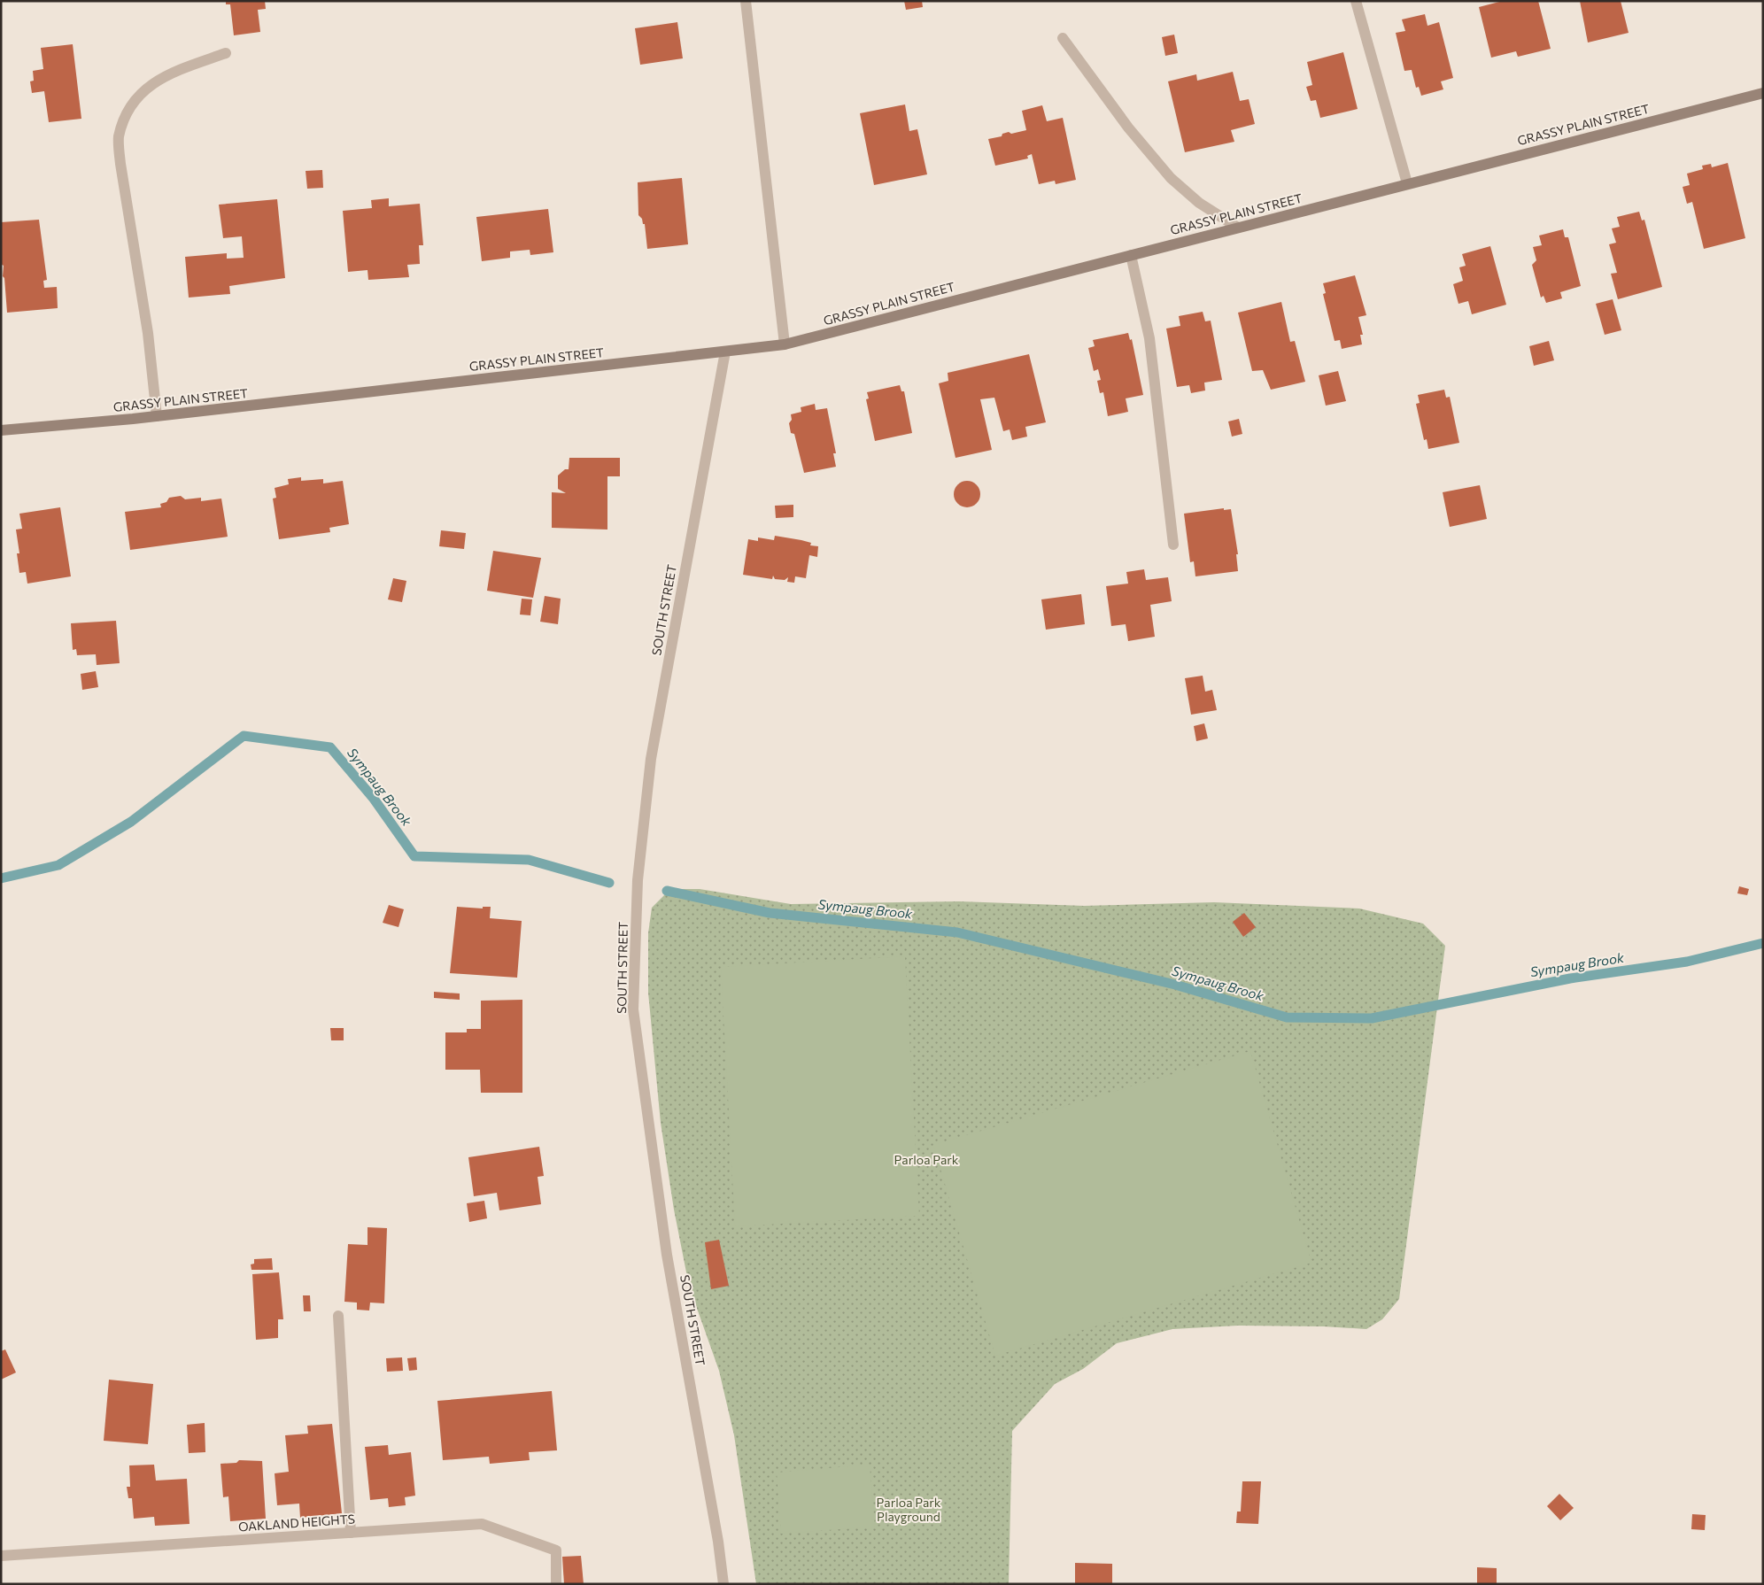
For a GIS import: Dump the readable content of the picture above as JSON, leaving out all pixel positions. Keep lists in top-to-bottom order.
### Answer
{
  "streets": {
    "main road": ["GRASSY PLAIN STREET"],
    "street": ["SOUTH STREET", "OAKLAND HEIGHTS"]
  },
  "crossings": [
    ["GRASSY PLAIN STREET", "SOUTH STREET"]
  ],
  "water": ["Sympaug Brook"],
  "parks": ["Parloa Park", "Parloa Park Playground"]
}
